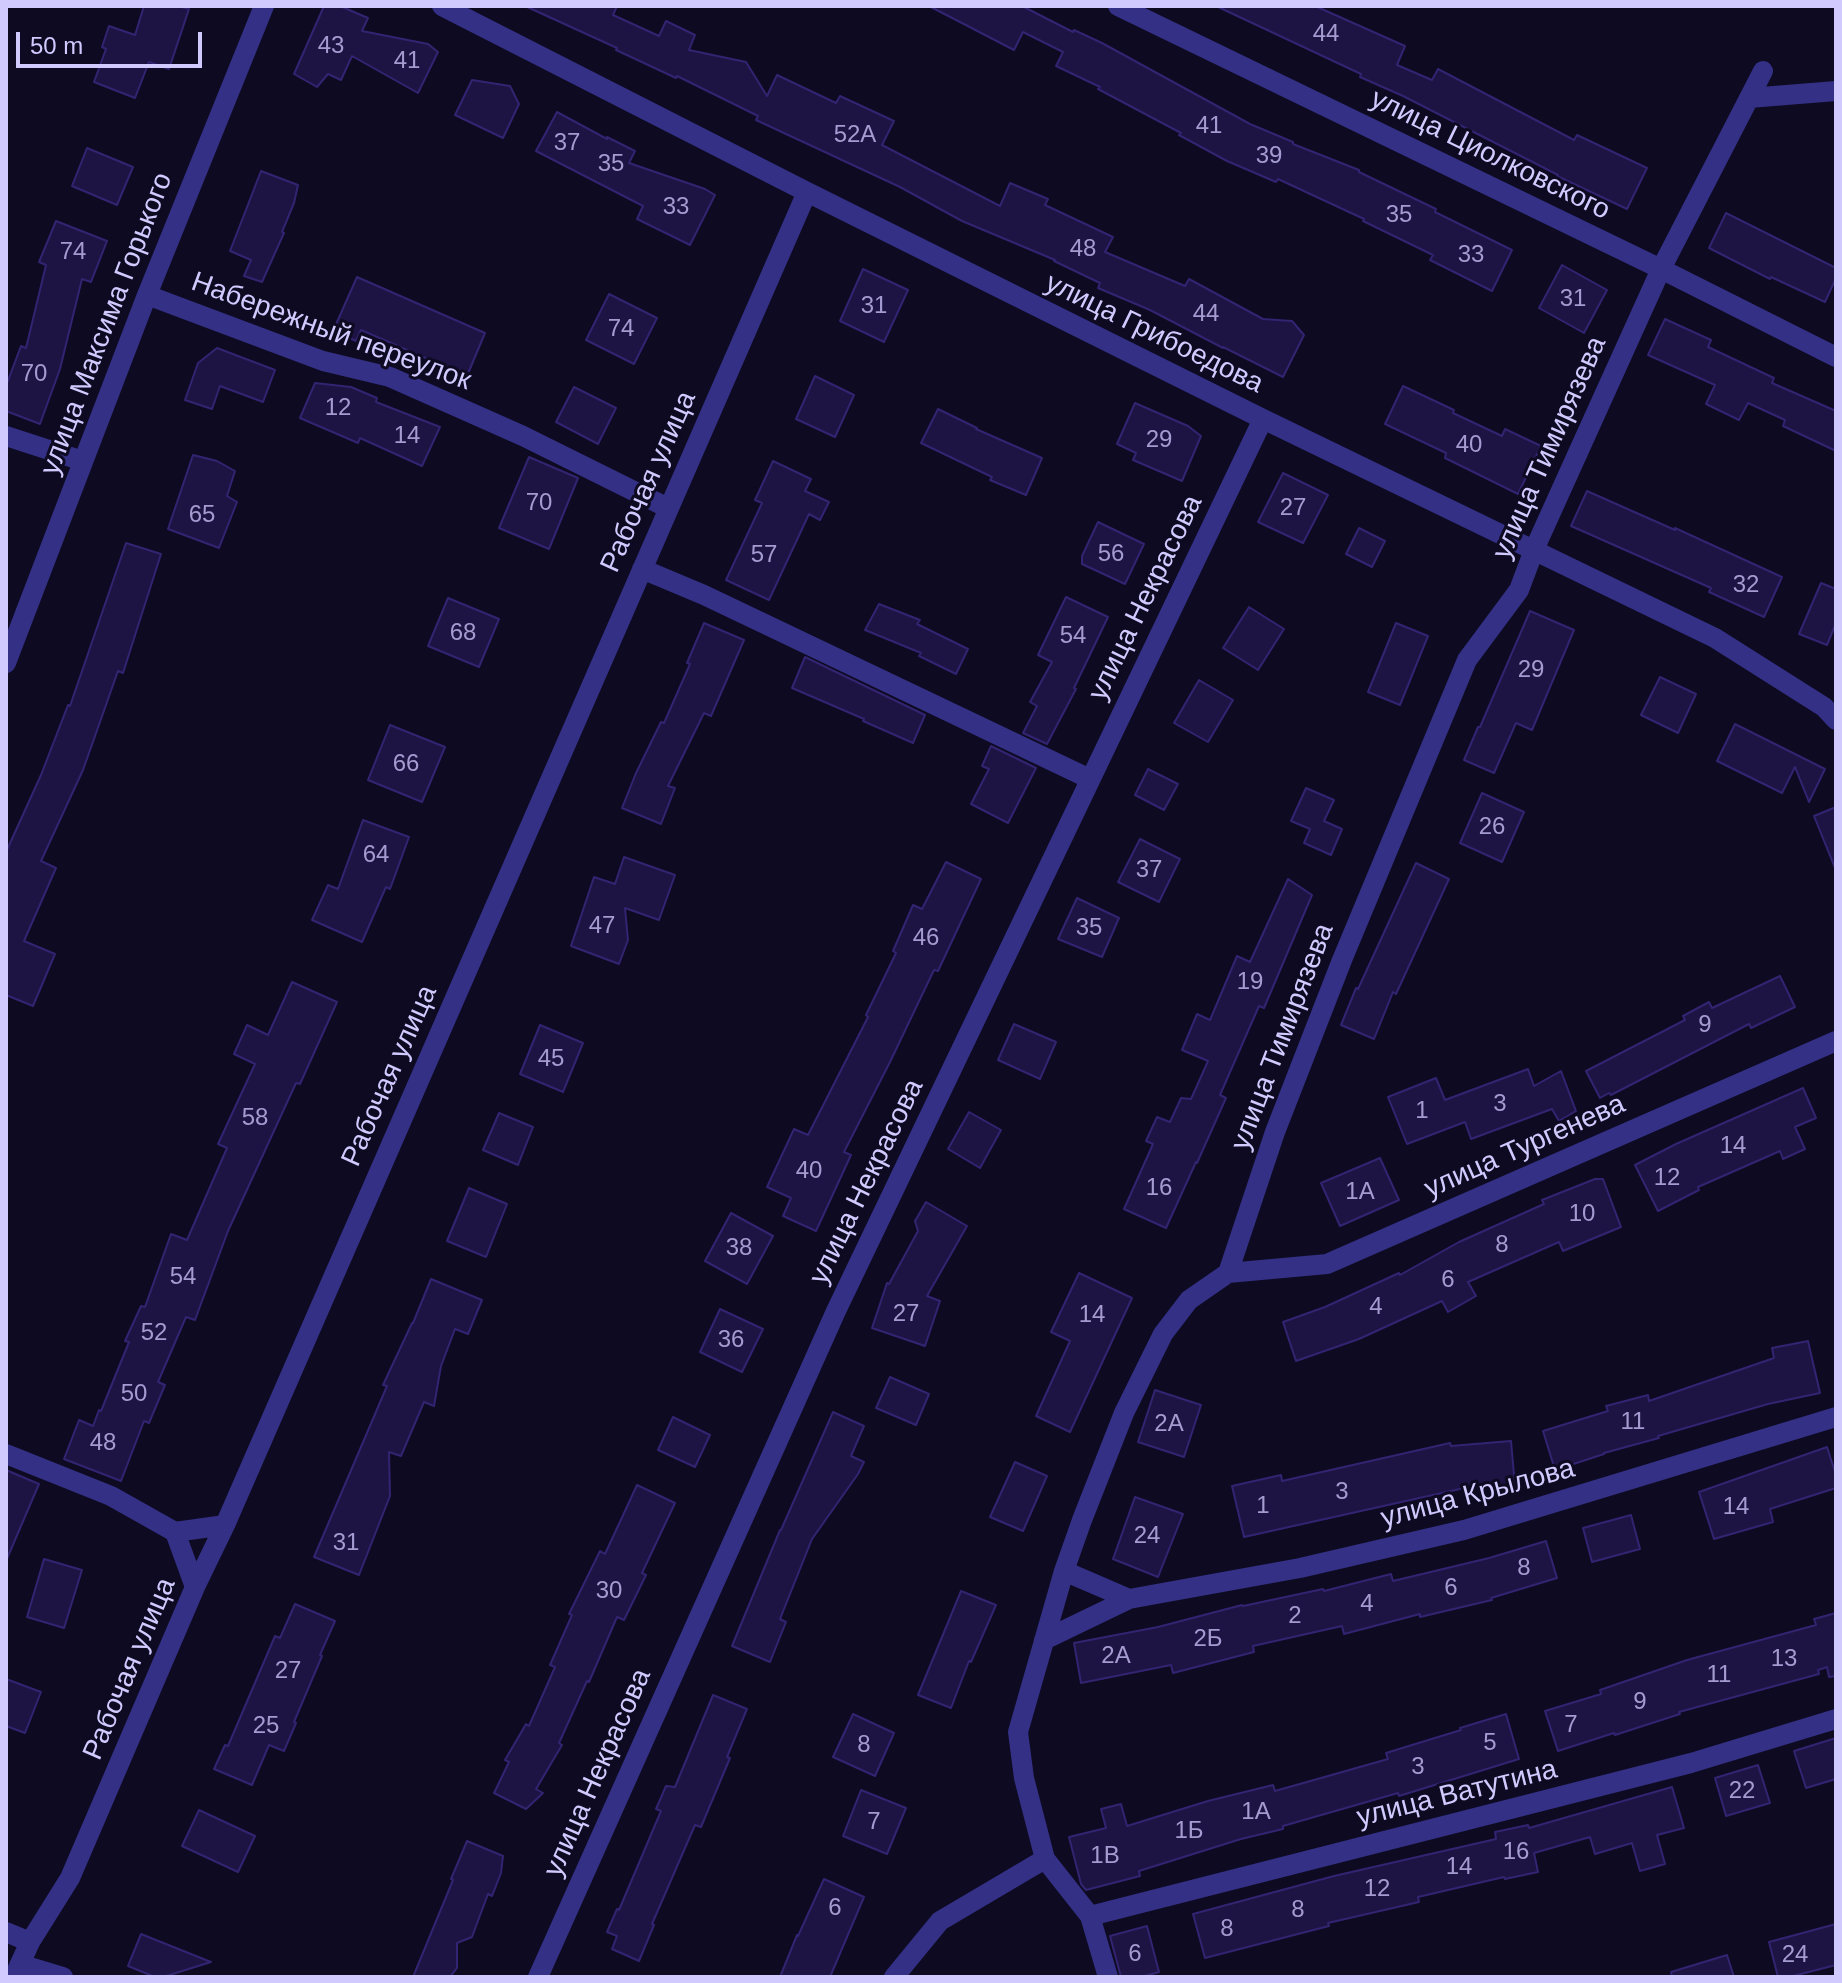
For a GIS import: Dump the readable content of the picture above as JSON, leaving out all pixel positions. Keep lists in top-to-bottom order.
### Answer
{
  "streets": {
    "street": [
      "улица Циолковского",
      "улица Максима Горького",
      "Набережный переулок",
      "улица Грибоедова",
      "улица Тимирязева",
      "Рабочая улица",
      "улица Некрасова",
      "улица Тургенева",
      "улица Крылова",
      "улица Ватутина"
    ]
  },
  "crossings": [
    ["улица Циолковского", "улица Тимирязева"],
    ["улица Максима Горького", "Набережный переулок"],
    ["Набережный переулок", "Рабочая улица"],
    ["улица Грибоедова", "улица Тимирязева"],
    ["улица Грибоедова", "Рабочая улица"],
    ["улица Грибоедова", "улица Некрасова"],
    ["улица Тимирязева", "улица Тургенева"]
  ],
  "house_numbers": [
    "44",
    "43",
    "41",
    "41",
    "52А",
    "37",
    "39",
    "35",
    "33",
    "35",
    "48",
    "74",
    "33",
    "31",
    "31",
    "44",
    "74",
    "70",
    "12",
    "14",
    "29",
    "40",
    "70",
    "27",
    "65",
    "56",
    "57",
    "32",
    "68",
    "54",
    "29",
    "66",
    "26",
    "64",
    "37",
    "47",
    "35",
    "46",
    "19",
    "9",
    "45",
    "3",
    "1",
    "58",
    "14",
    "40",
    "12",
    "16",
    "1А",
    "10",
    "8",
    "38",
    "54",
    "6",
    "4",
    "27",
    "14",
    "52",
    "36",
    "50",
    "11",
    "2А",
    "48",
    "3",
    "1",
    "14",
    "24",
    "31",
    "8",
    "6",
    "30",
    "4",
    "2",
    "2Б",
    "2А",
    "13",
    "27",
    "11",
    "9",
    "7",
    "25",
    "5",
    "8",
    "3",
    "22",
    "1А",
    "7",
    "1Б",
    "16",
    "1В",
    "14",
    "12",
    "6",
    "8",
    "8",
    "6",
    "24"
  ],
  "scale_bar": "50 m"
}
